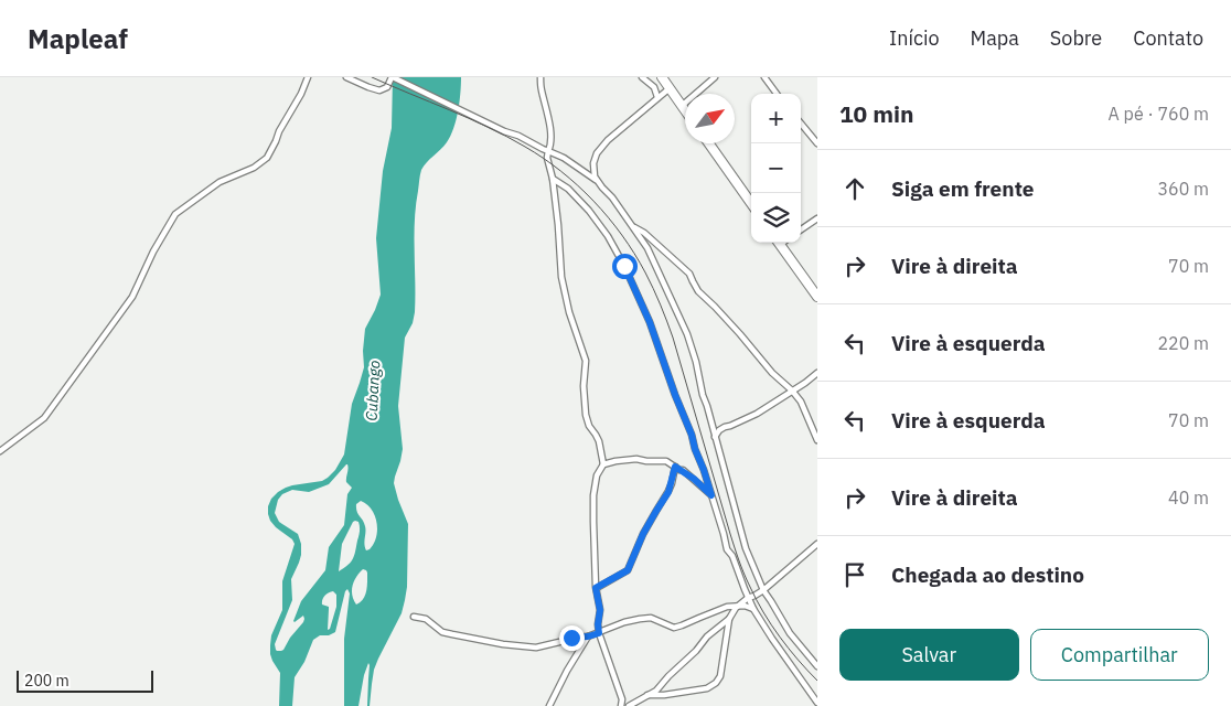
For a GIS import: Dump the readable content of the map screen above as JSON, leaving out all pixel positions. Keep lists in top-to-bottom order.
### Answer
{
  "water": ["Cubango"],
  "scale_bar": "200 m",
  "north": "top right",
  "page": {
    "header": "Mapleaf",
    "nav": [
      "Início",
      "Mapa",
      "Sobre",
      "Contato"
    ],
    "heading": ["10 min", "A pé · 760 m"],
    "map_buttons": ["+", "−"],
    "list": [
      ["Siga em frente", "360 m"],
      ["Vire à direita", "70 m"],
      ["Vire à esquerda", "220 m"],
      ["Vire à esquerda", "70 m"],
      ["Vire à direita", "40 m"],
      "Chegada ao destino"
    ],
    "buttons": ["Salvar", "Compartilhar"],
    "scale": "200 m"
  }
}
